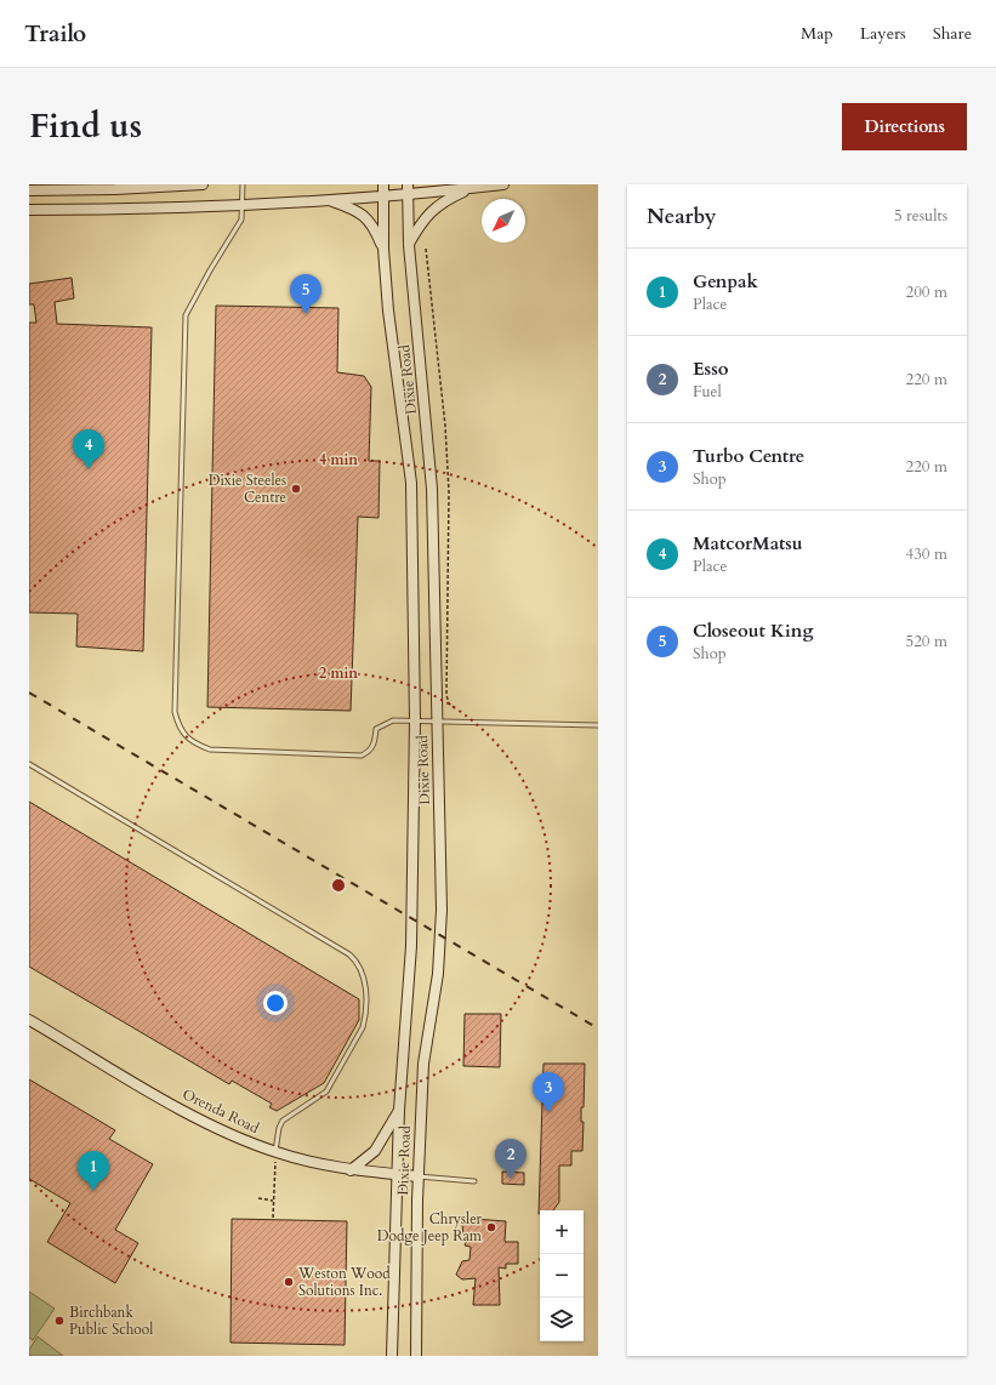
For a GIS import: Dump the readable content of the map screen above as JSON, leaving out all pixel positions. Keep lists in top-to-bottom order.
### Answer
{
  "streets": {
    "main road": ["Dixie Road", "Orenda Road"]
  },
  "crossings": [
    ["Dixie Road", "Orenda Road"]
  ],
  "places": [
    "Dixie Steeles Centre",
    "Chrysler Dodge Jeep Ram",
    "Weston Wood Solutions Inc.",
    "Birchbank Public School"
  ],
  "north": "bottom left",
  "page": {
    "header": "Trailo",
    "nav": ["Map", "Layers", "Share"],
    "title": "Find us",
    "buttons": "Directions",
    "heading": ["Nearby", "5 results"],
    "list": [
      {
        "mark": "1",
        "name": "Genpak",
        "note": "Place",
        "value": "200 m"
      },
      {
        "mark": "2",
        "name": "Esso",
        "note": "Fuel",
        "value": "220 m"
      },
      {
        "mark": "3",
        "name": "Turbo Centre",
        "note": "Shop",
        "value": "220 m"
      },
      {
        "mark": "4",
        "name": "MatcorMatsu",
        "note": "Place",
        "value": "430 m"
      },
      {
        "mark": "5",
        "name": "Closeout King",
        "note": "Shop",
        "value": "520 m"
      }
    ],
    "pins": [
      "5",
      "4",
      "3",
      "2",
      "1"
    ],
    "map_buttons": ["+", "−"]
  },
  "rings": ["4 min", "2 min"]
}
